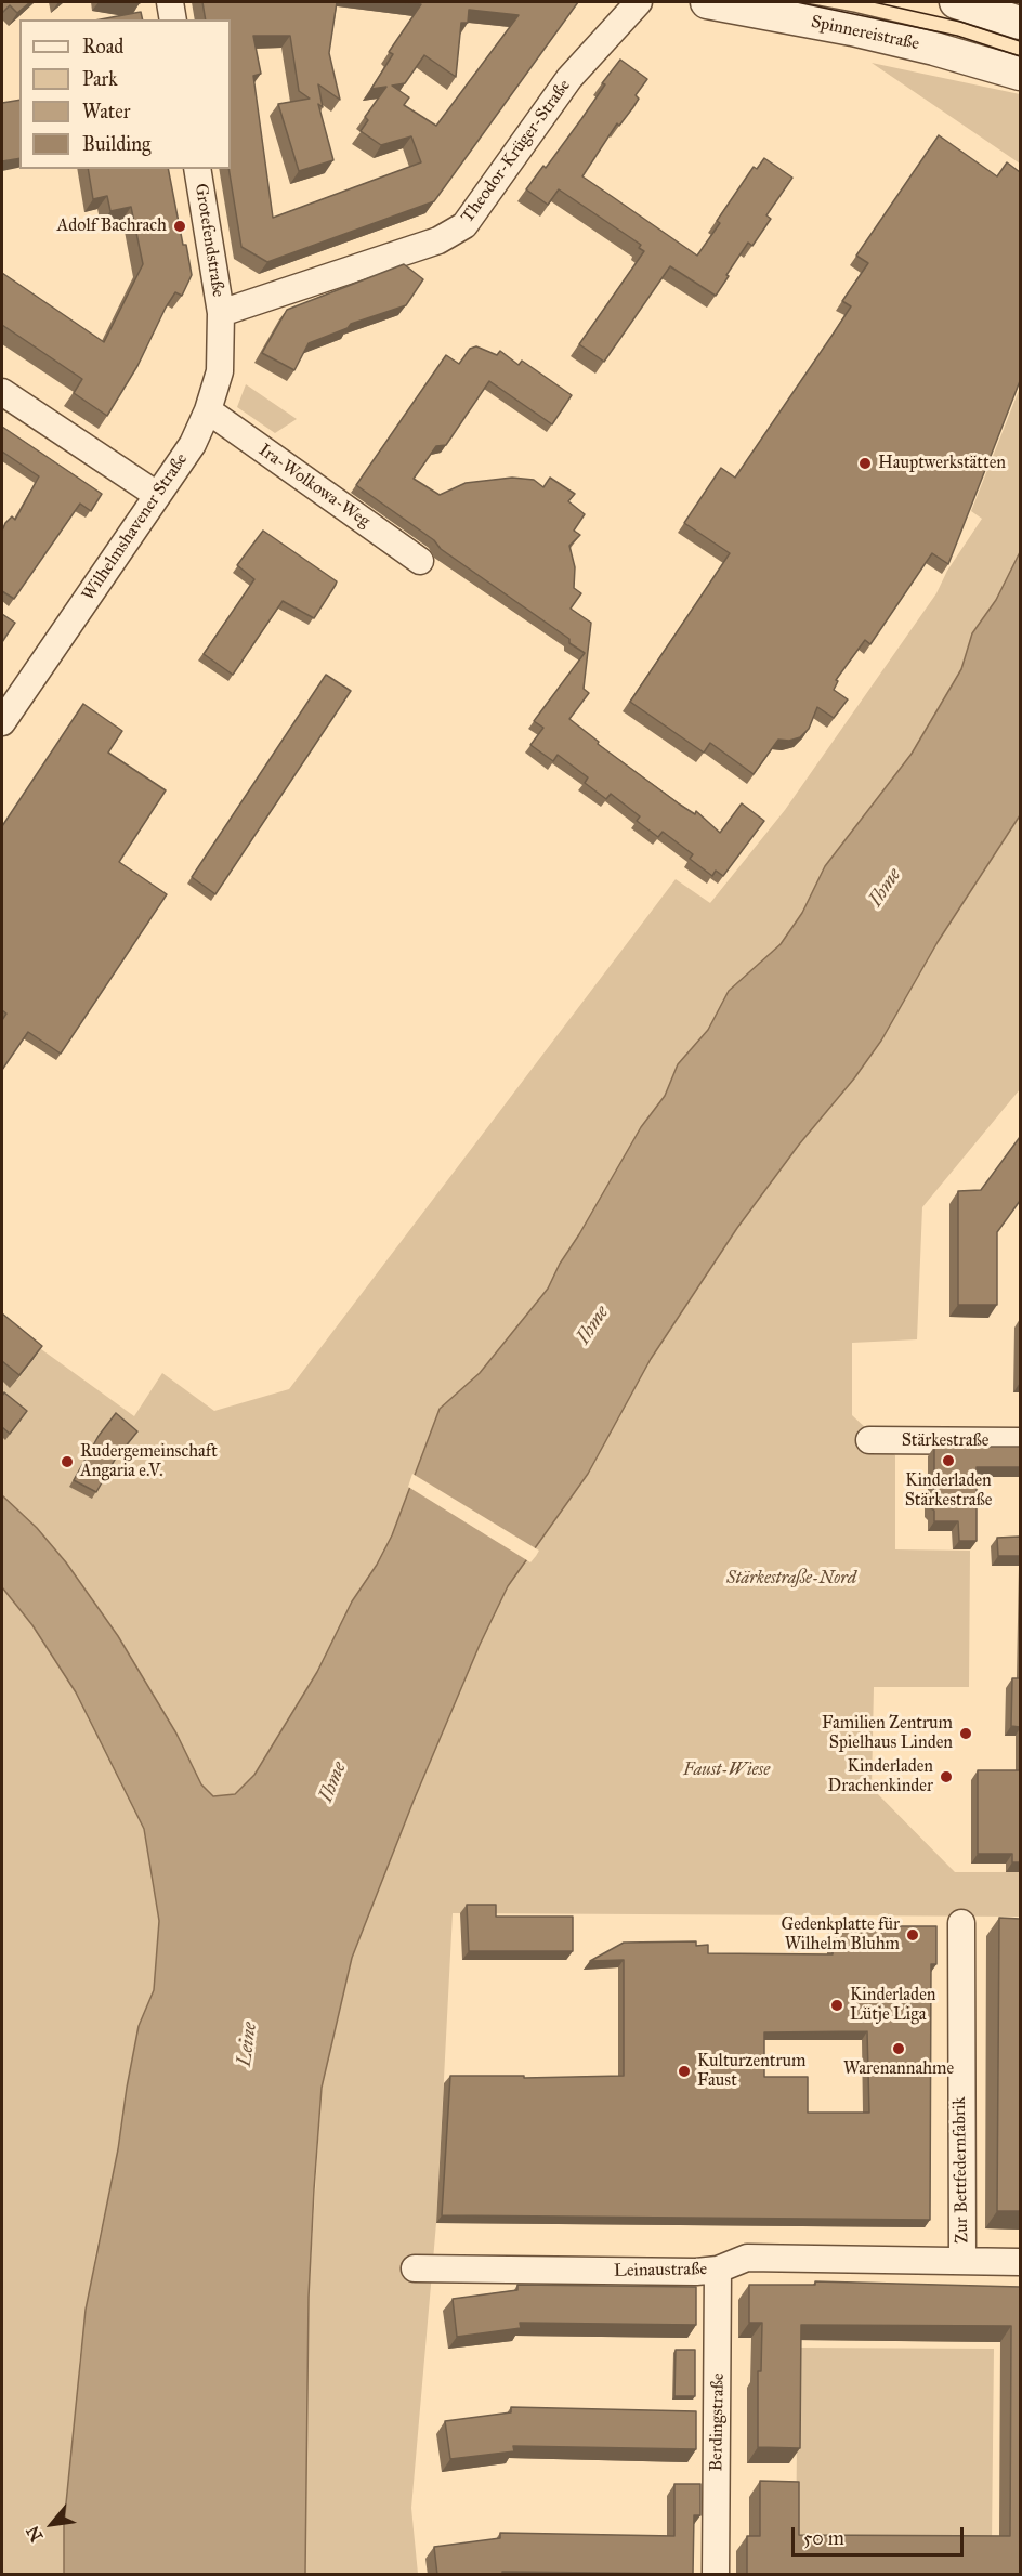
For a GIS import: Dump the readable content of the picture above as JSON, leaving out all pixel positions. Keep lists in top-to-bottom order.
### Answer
{
  "streets": {
    "street": [
      "Spinnereistraße",
      "Theodor-Krüger-Straße",
      "Grotefendstraße",
      "Ira-Wolkowa-Weg",
      "Wilhelmshavener Straße",
      "Stärkestraße",
      "Zur Bettfedernfabrik",
      "Leinaustraße",
      "Berdingstraße"
    ]
  },
  "crossings": [
    ["Theodor-Krüger-Straße", "Grotefendstraße"],
    ["Theodor-Krüger-Straße", "Wilhelmshavener Straße"],
    ["Grotefendstraße", "Wilhelmshavener Straße"],
    ["Ira-Wolkowa-Weg", "Wilhelmshavener Straße"],
    ["Zur Bettfedernfabrik", "Leinaustraße"],
    ["Leinaustraße", "Berdingstraße"]
  ],
  "water": ["Ihme", "Leine"],
  "parks": ["Stärkestraße-Nord", "Faust-Wiese"],
  "places": [
    "Adolf Bachrach",
    "Hauptwerkstätten",
    "Kinderladen Stärkestraße",
    "Rudergemeinschaft Angaria e.V.",
    "Familien Zentrum Spielhaus Linden",
    "Kinderladen Drachenkinder",
    "Gedenkplatte für Wilhelm Bluhm",
    "Kinderladen Lütje Liga",
    "Warenannahme",
    "Kulturzentrum Faust"
  ],
  "legend": [
    "Road",
    "Park",
    "Water",
    "Building"
  ],
  "scale_bar": "50 m",
  "north": "bottom left"
}
